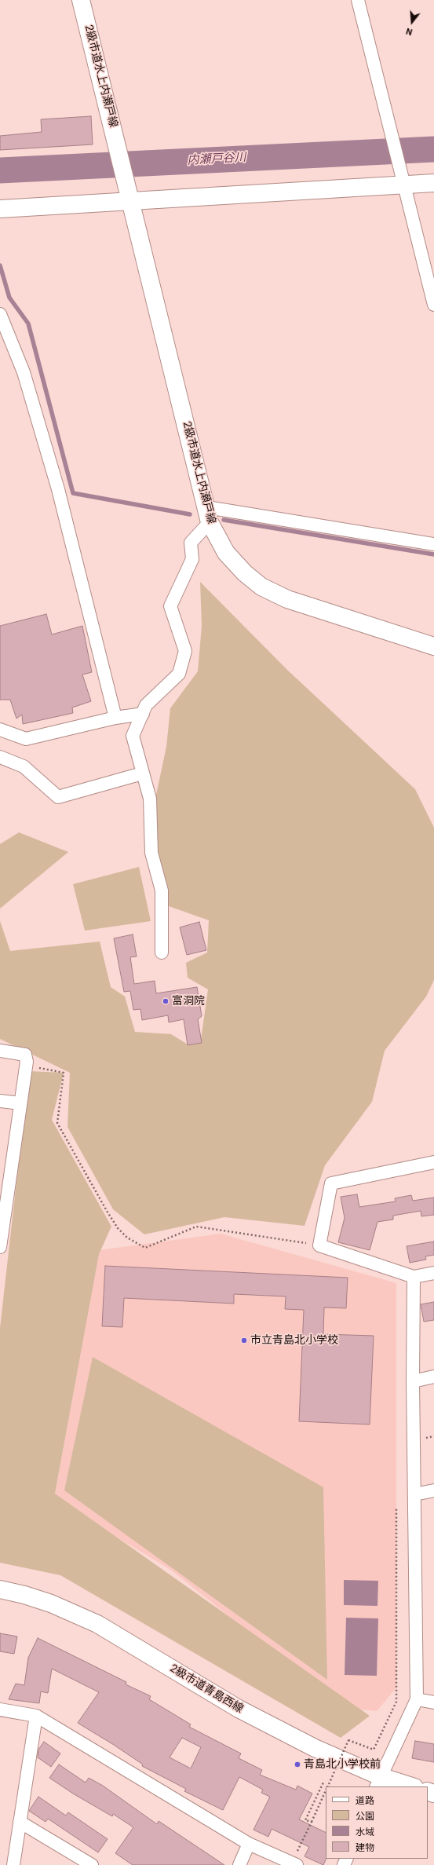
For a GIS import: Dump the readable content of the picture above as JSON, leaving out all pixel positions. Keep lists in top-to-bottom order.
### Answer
{
  "streets": {
    "street": ["2級市道水上内瀬戸線", "2級市道青島西線"]
  },
  "water": ["内瀬戸谷川"],
  "places": ["富洞院", "市立青島北小学校", "青島北小学校前"],
  "legend": [
    "道路",
    "公園",
    "水域",
    "建物"
  ],
  "north": "bottom"
}
